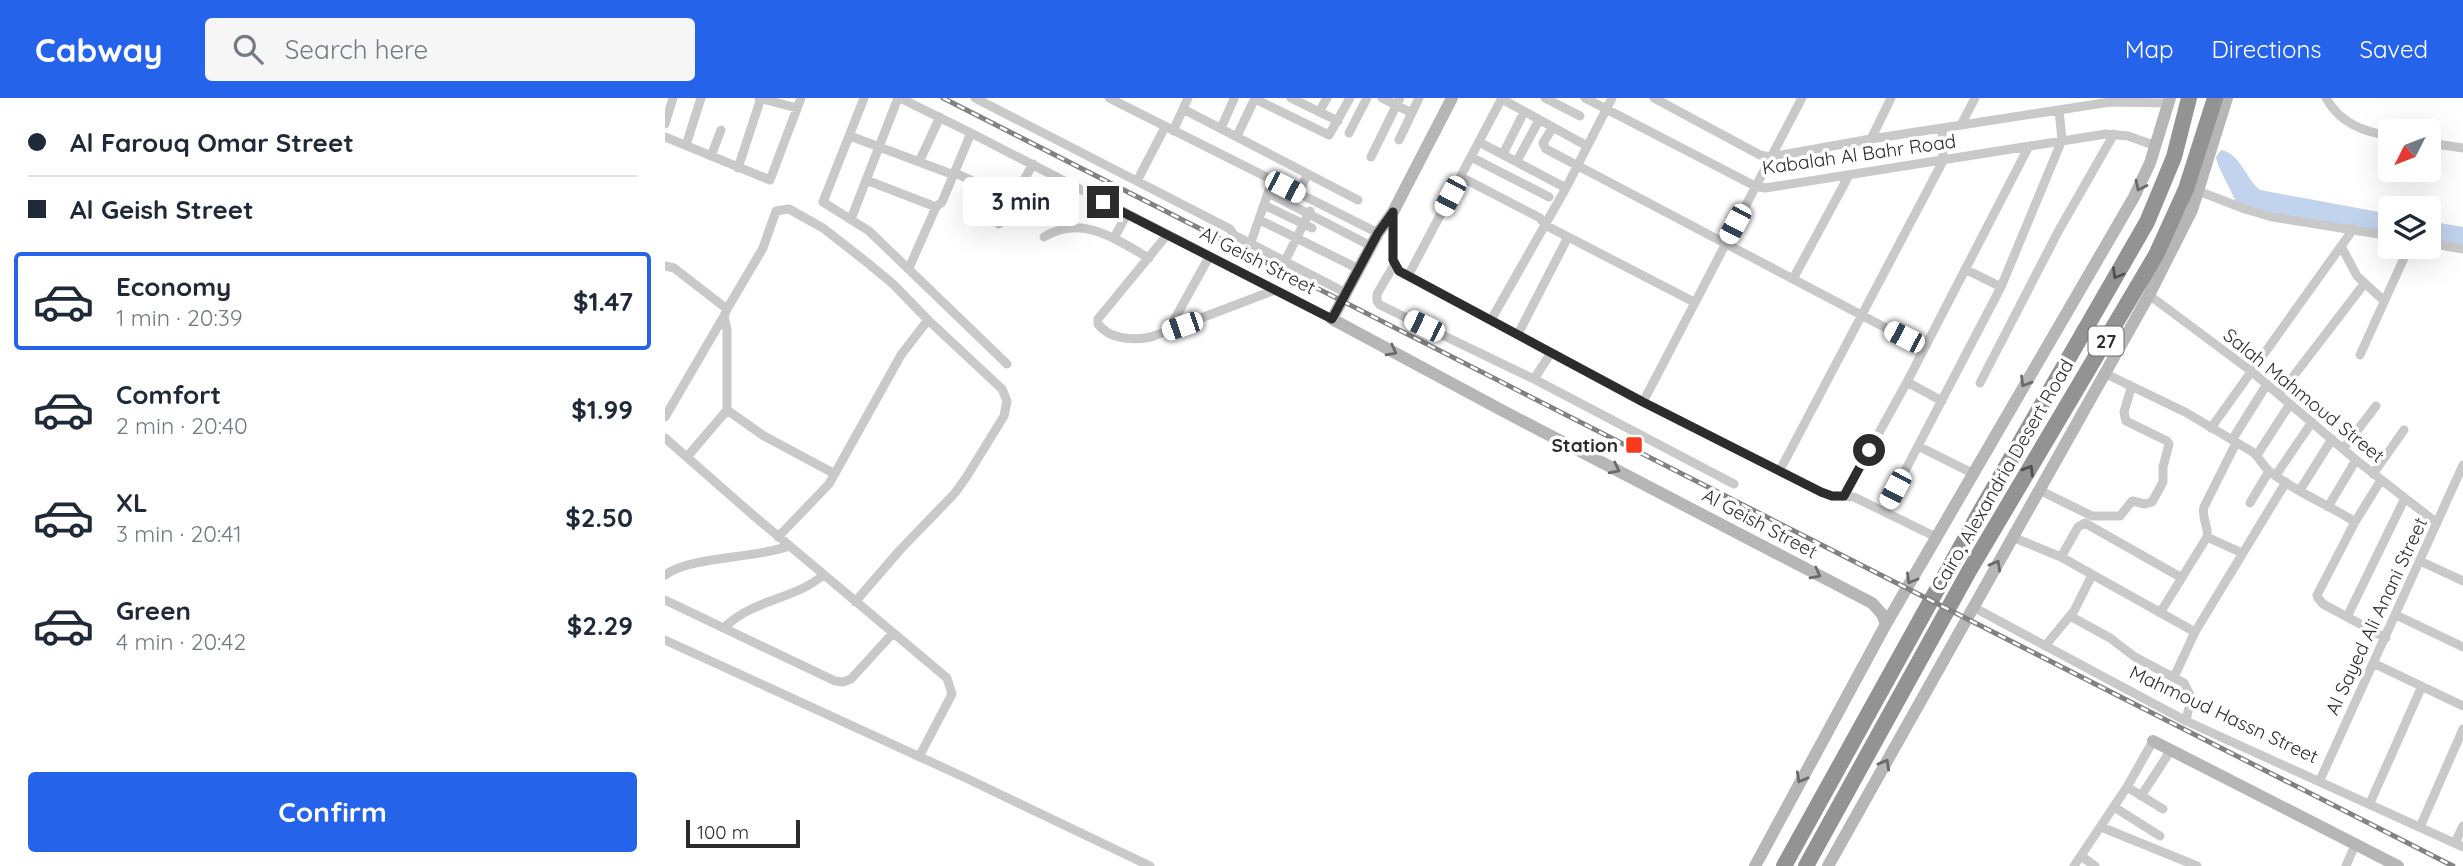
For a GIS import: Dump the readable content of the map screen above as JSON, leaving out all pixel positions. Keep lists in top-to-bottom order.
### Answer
{
  "streets": {
    "highway": ["27", "Cairo, Alexandria Desert Road"],
    "street": [
      "Kabalah Al Bahr Road",
      "Al Geish Street",
      "Salah Mahmoud Street",
      "Al Sayed Ali Anani Street",
      "Mahmoud Hassn Street"
    ]
  },
  "crossings": [
    ["Salah Mahmoud Street", "Al Sayed Ali Anani Street"],
    ["Al Sayed Ali Anani Street", "Mahmoud Hassn Street"]
  ],
  "places": {
    "transit": ["Station"]
  },
  "scale_bar": "100 m",
  "north": "bottom left",
  "page": {
    "header": "Cabway",
    "search": "Search here",
    "nav": ["Map", "Directions", "Saved"],
    "banner": ["Al Farouq Omar Street", "Al Geish Street"],
    "bubble": "3 min",
    "list": [
      {
        "name": "Economy",
        "note": "1 min · 20:39",
        "value": "$1.47"
      },
      {
        "name": "Comfort",
        "note": "2 min · 20:40",
        "value": "$1.99"
      },
      {
        "name": "XL",
        "note": "3 min · 20:41",
        "value": "$2.50"
      },
      {
        "name": "Green",
        "note": "4 min · 20:42",
        "value": "$2.29"
      }
    ],
    "buttons": "Confirm",
    "scale": "100 m"
  }
}
